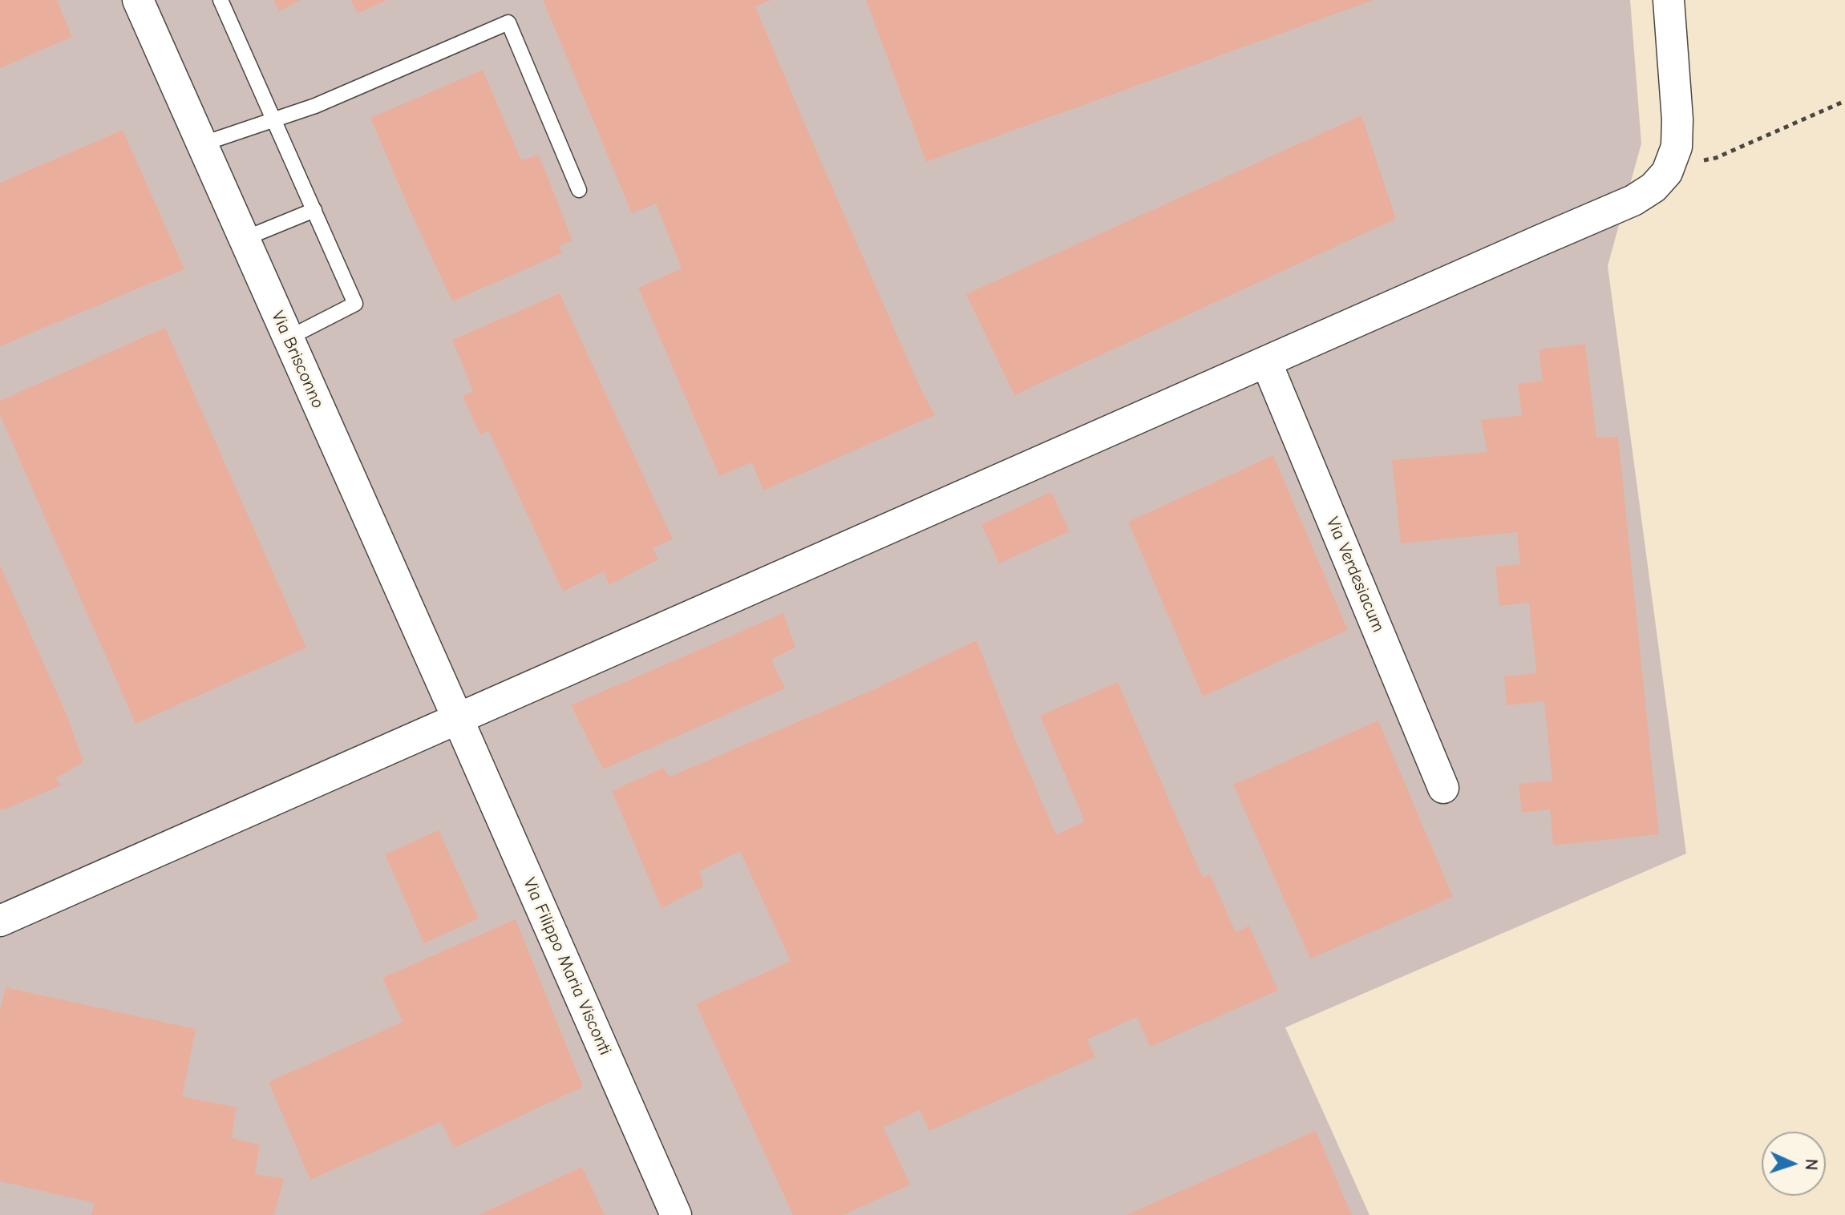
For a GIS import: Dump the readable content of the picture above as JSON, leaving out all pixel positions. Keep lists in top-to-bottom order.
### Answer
{
  "streets": {
    "street": ["Via Brisconno", "Via Verdesiacum", "Via Filippo Maria Visconti"]
  },
  "crossings": [
    ["Via Brisconno", "Via Filippo Maria Visconti"]
  ],
  "north": "right"
}
